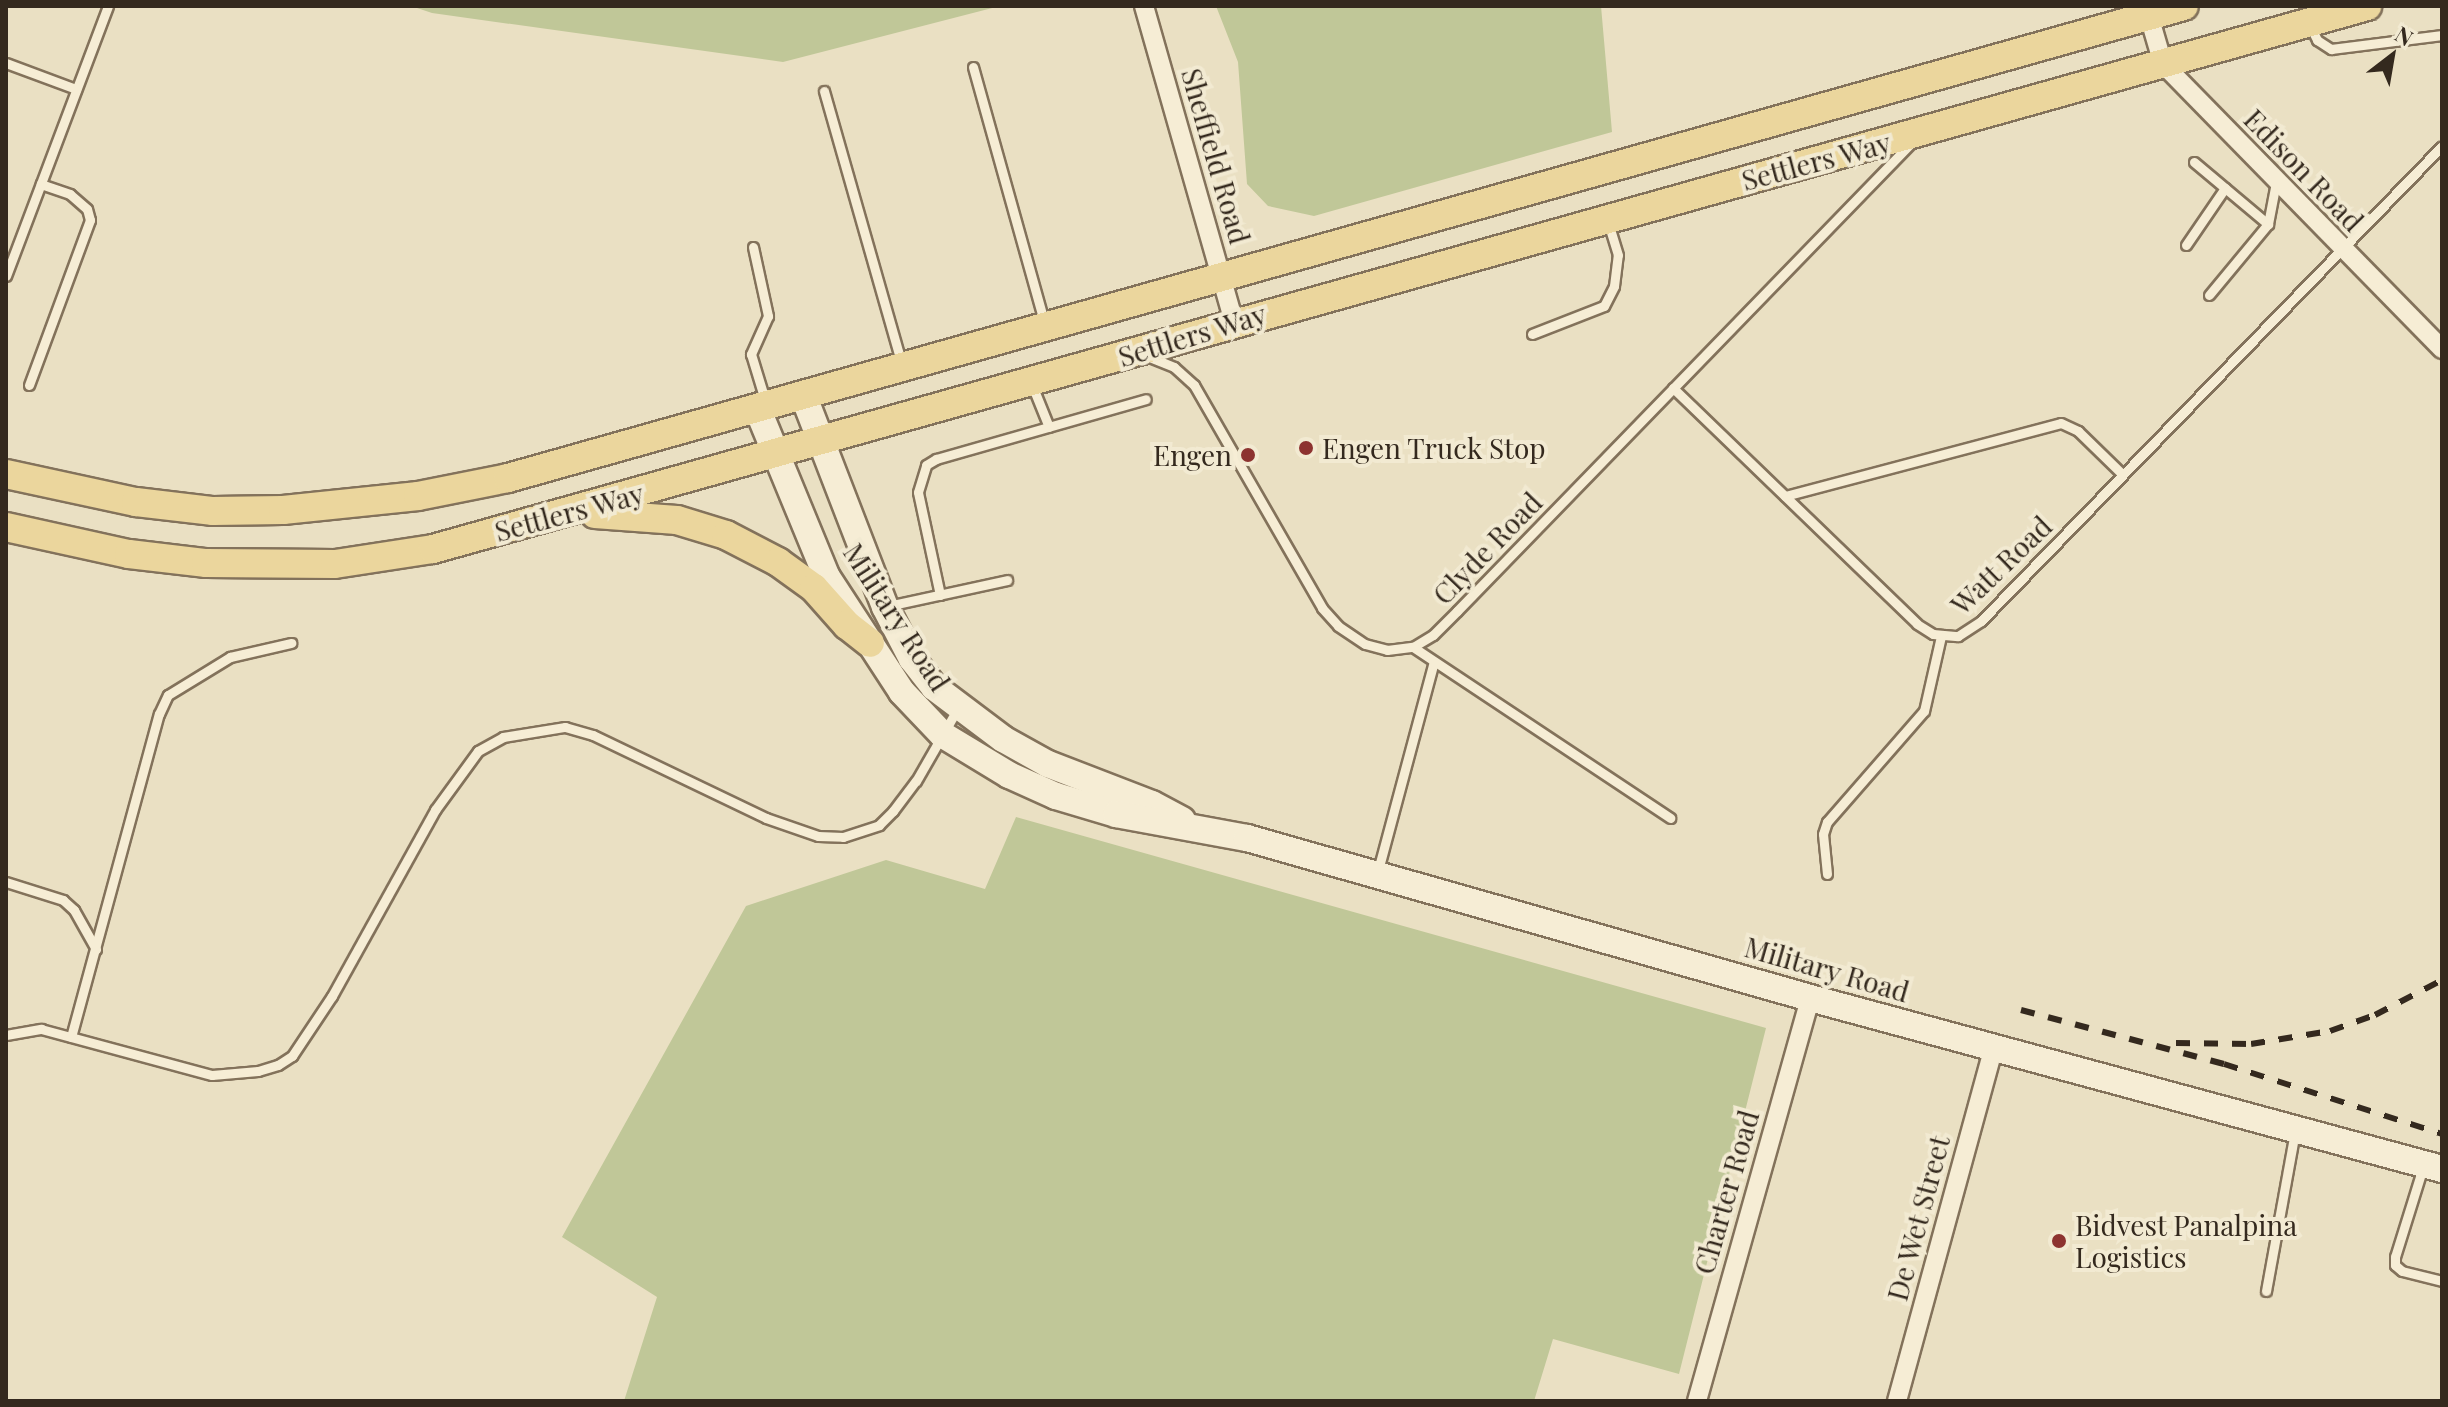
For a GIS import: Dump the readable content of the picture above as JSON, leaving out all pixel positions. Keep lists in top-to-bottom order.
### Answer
{
  "streets": {
    "main road": ["Settlers Way"],
    "street": [
      "Sheffield Road",
      "Edison Road",
      "Military Road",
      "Charter Road",
      "De Wet Street"
    ],
    "lane": ["Clyde Road", "Watt Road"]
  },
  "crossings": [
    ["Sheffield Road", "Settlers Way"],
    ["Settlers Way", "Edison Road"],
    ["Settlers Way", "Clyde Road"],
    ["Settlers Way", "Military Road"],
    ["Edison Road", "Watt Road"],
    ["Clyde Road", "Watt Road"],
    ["Military Road", "Charter Road"],
    ["Military Road", "De Wet Street"]
  ],
  "places": ["Engen Truck Stop", "Engen", "Bidvest Panalpina Logistics"],
  "north": "top right"
}
